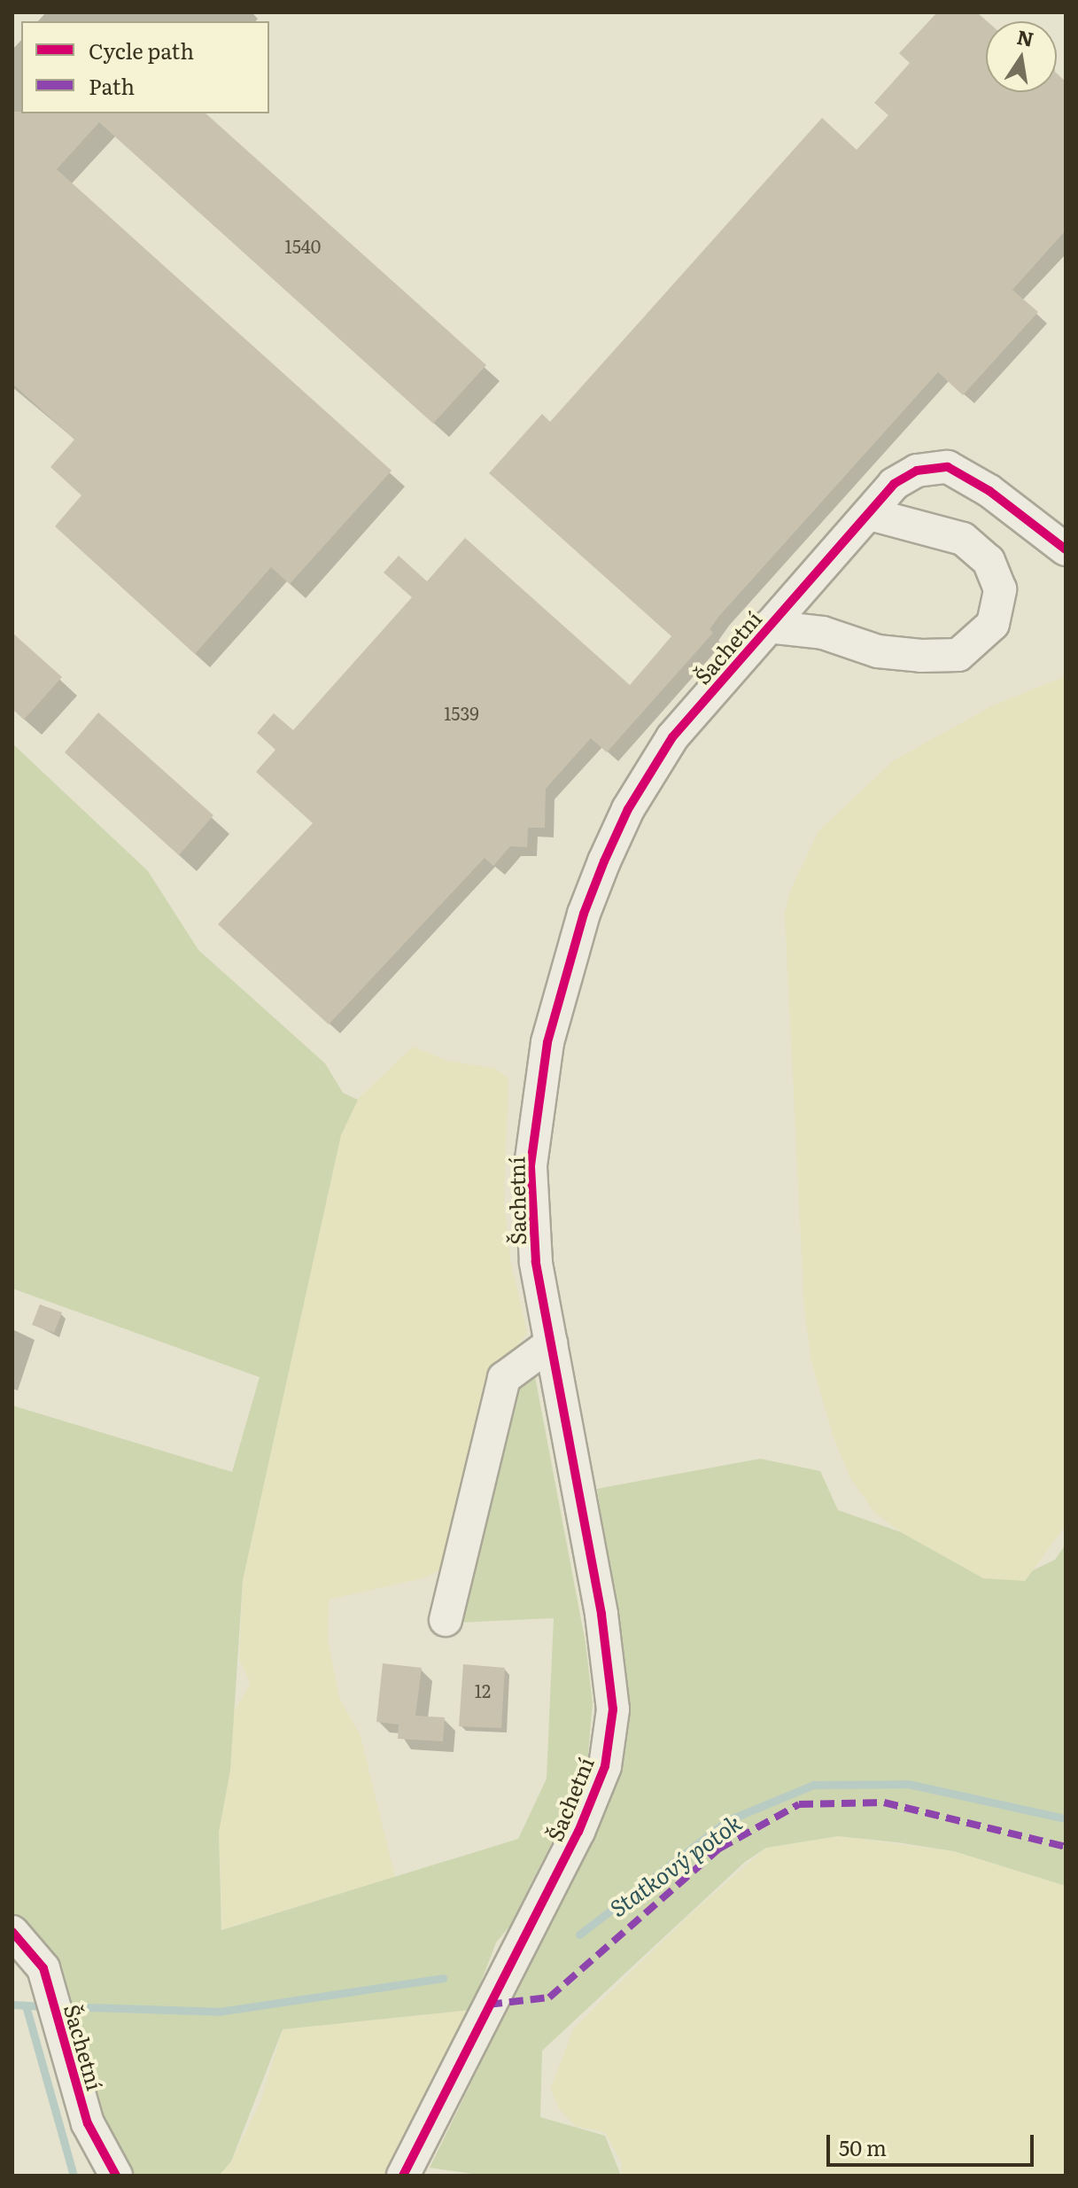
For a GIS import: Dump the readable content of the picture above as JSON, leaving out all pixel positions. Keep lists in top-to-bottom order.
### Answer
{
  "streets": {
    "street": ["Šachetní"]
  },
  "water": ["Statkový potok"],
  "house_numbers": ["1540", "1539", "12"],
  "legend": ["Cycle path", "Path"],
  "scale_bar": "50 m",
  "north": "top"
}
